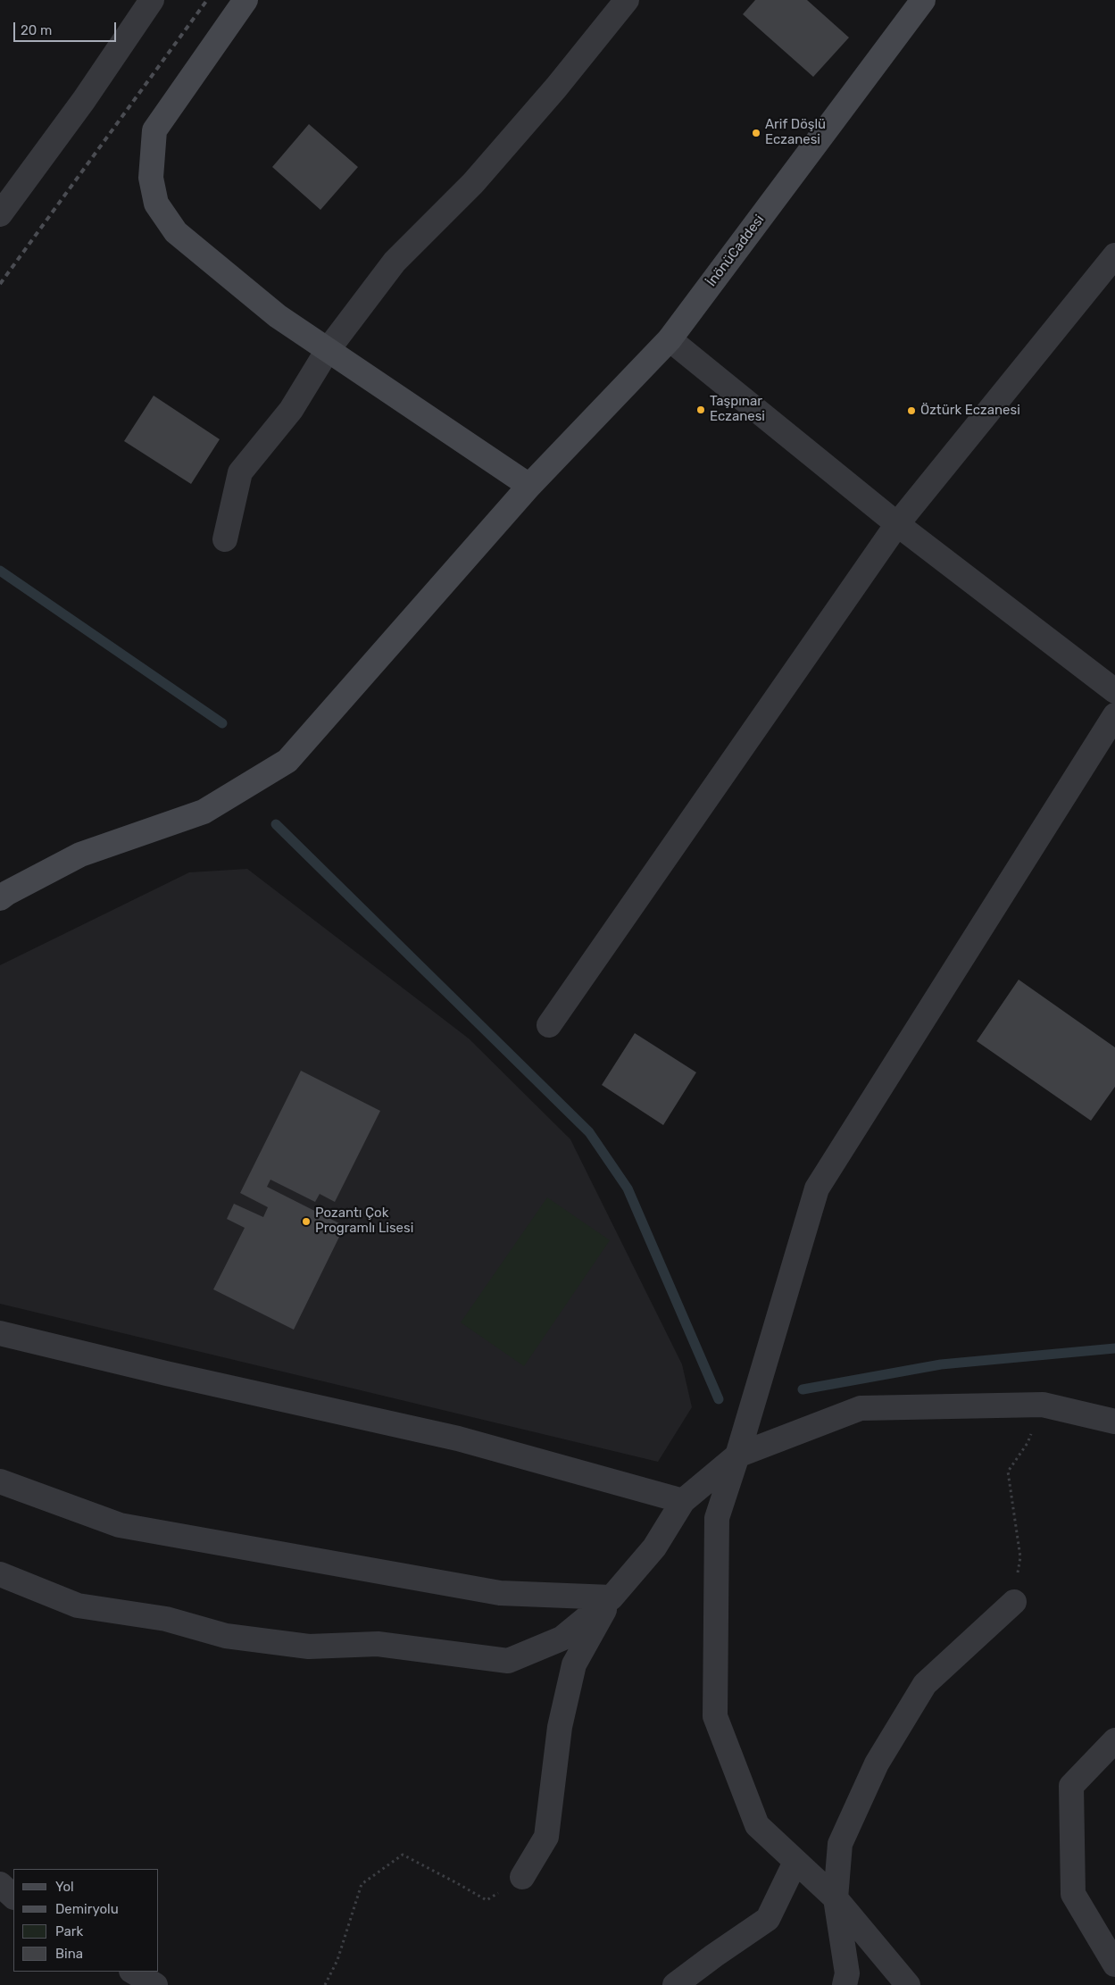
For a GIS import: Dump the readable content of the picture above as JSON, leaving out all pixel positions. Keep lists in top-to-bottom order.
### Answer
{
  "streets": {
    "main road": ["İnönüCaddesi"]
  },
  "places": [
    "Arif Döşlü Eczanesi",
    "Taşpınar Eczanesi",
    "Öztürk Eczanesi",
    "Pozantı Çok Programlı Lisesi"
  ],
  "legend": [
    "Yol",
    "Demiryolu",
    "Park",
    "Bina"
  ],
  "scale_bar": "20 m"
}
